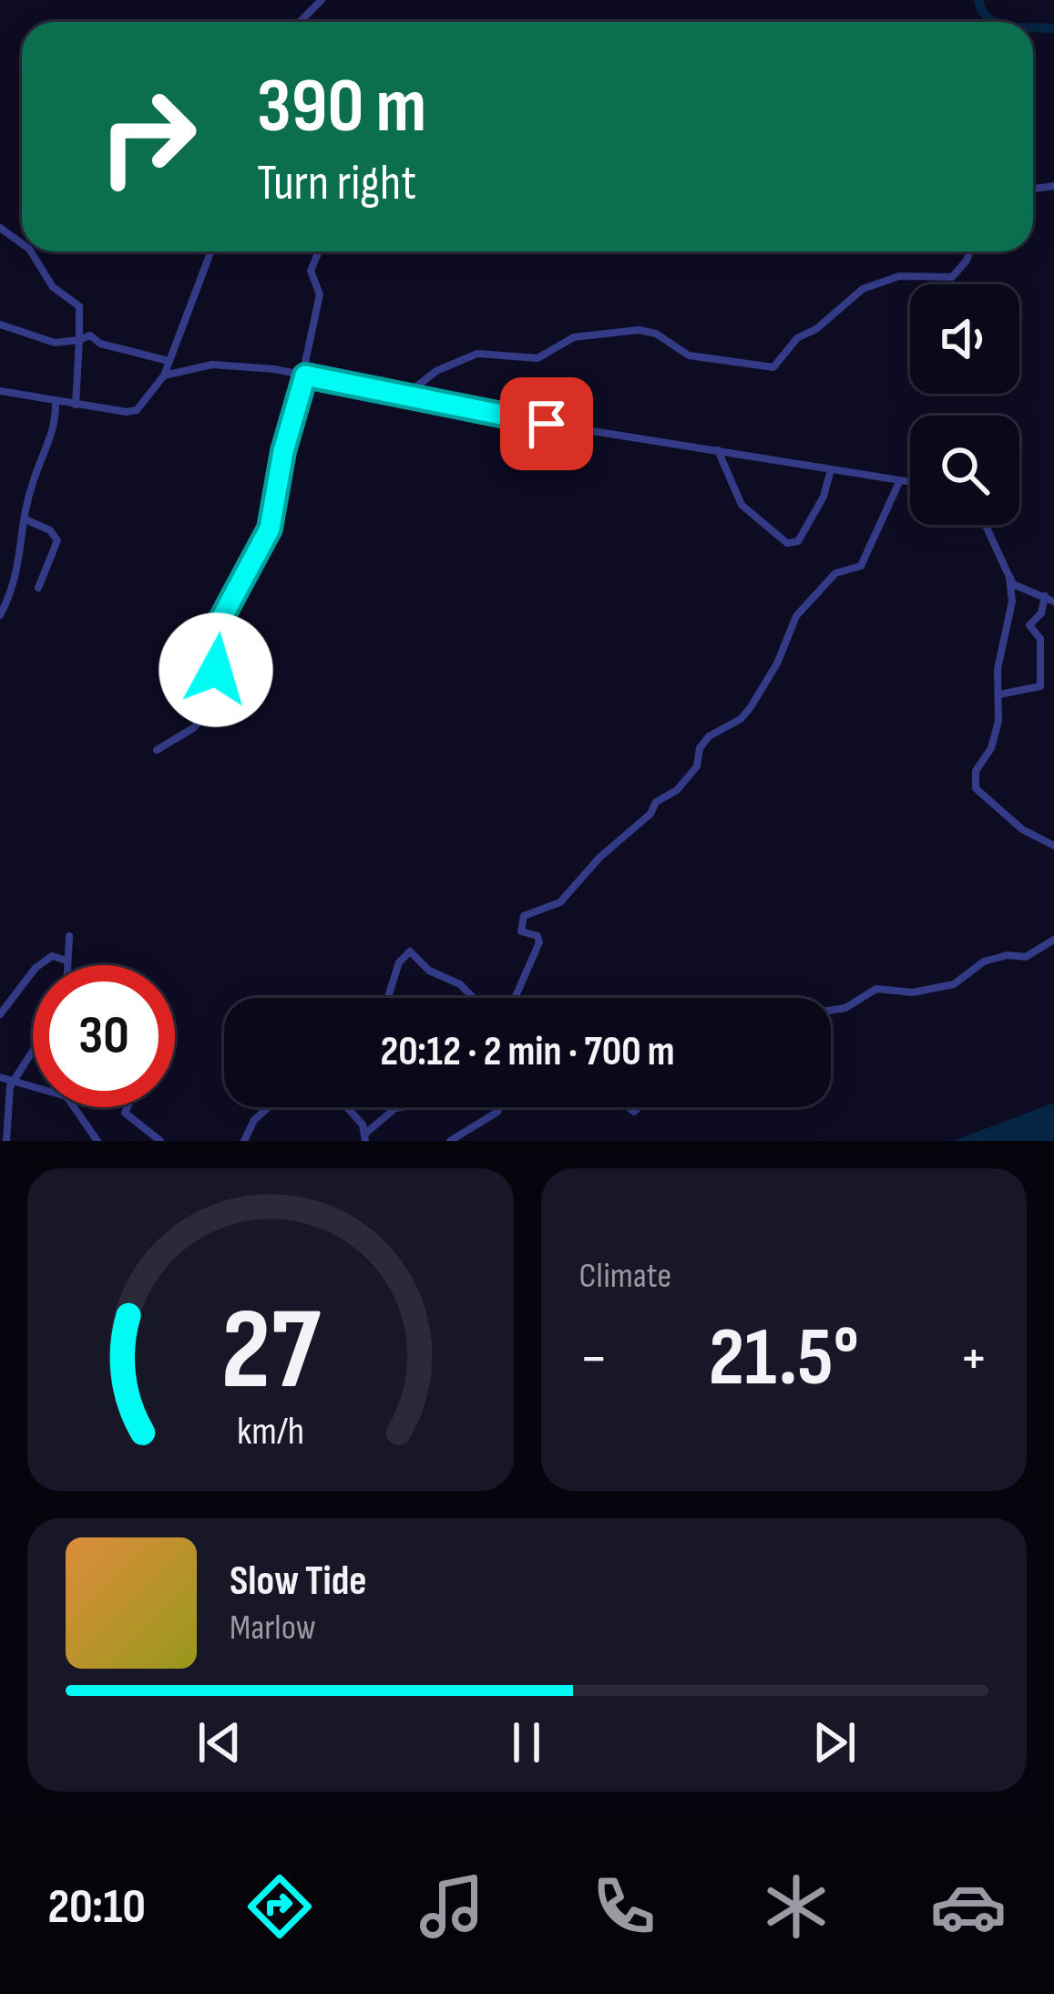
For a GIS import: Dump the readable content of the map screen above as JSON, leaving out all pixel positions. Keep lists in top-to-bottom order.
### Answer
{
  "page": {
    "turn": ["390 m", "Turn right"],
    "limit": "30",
    "trip": "20:12 · 2 min · 700 m",
    "tile": "Climate",
    "heat": ["−", "21.5°", "+"],
    "song": ["Slow Tide", "Marlow"],
    "tabs": "20:10",
    "gauge": ["27", "km/h"]
  }
}
